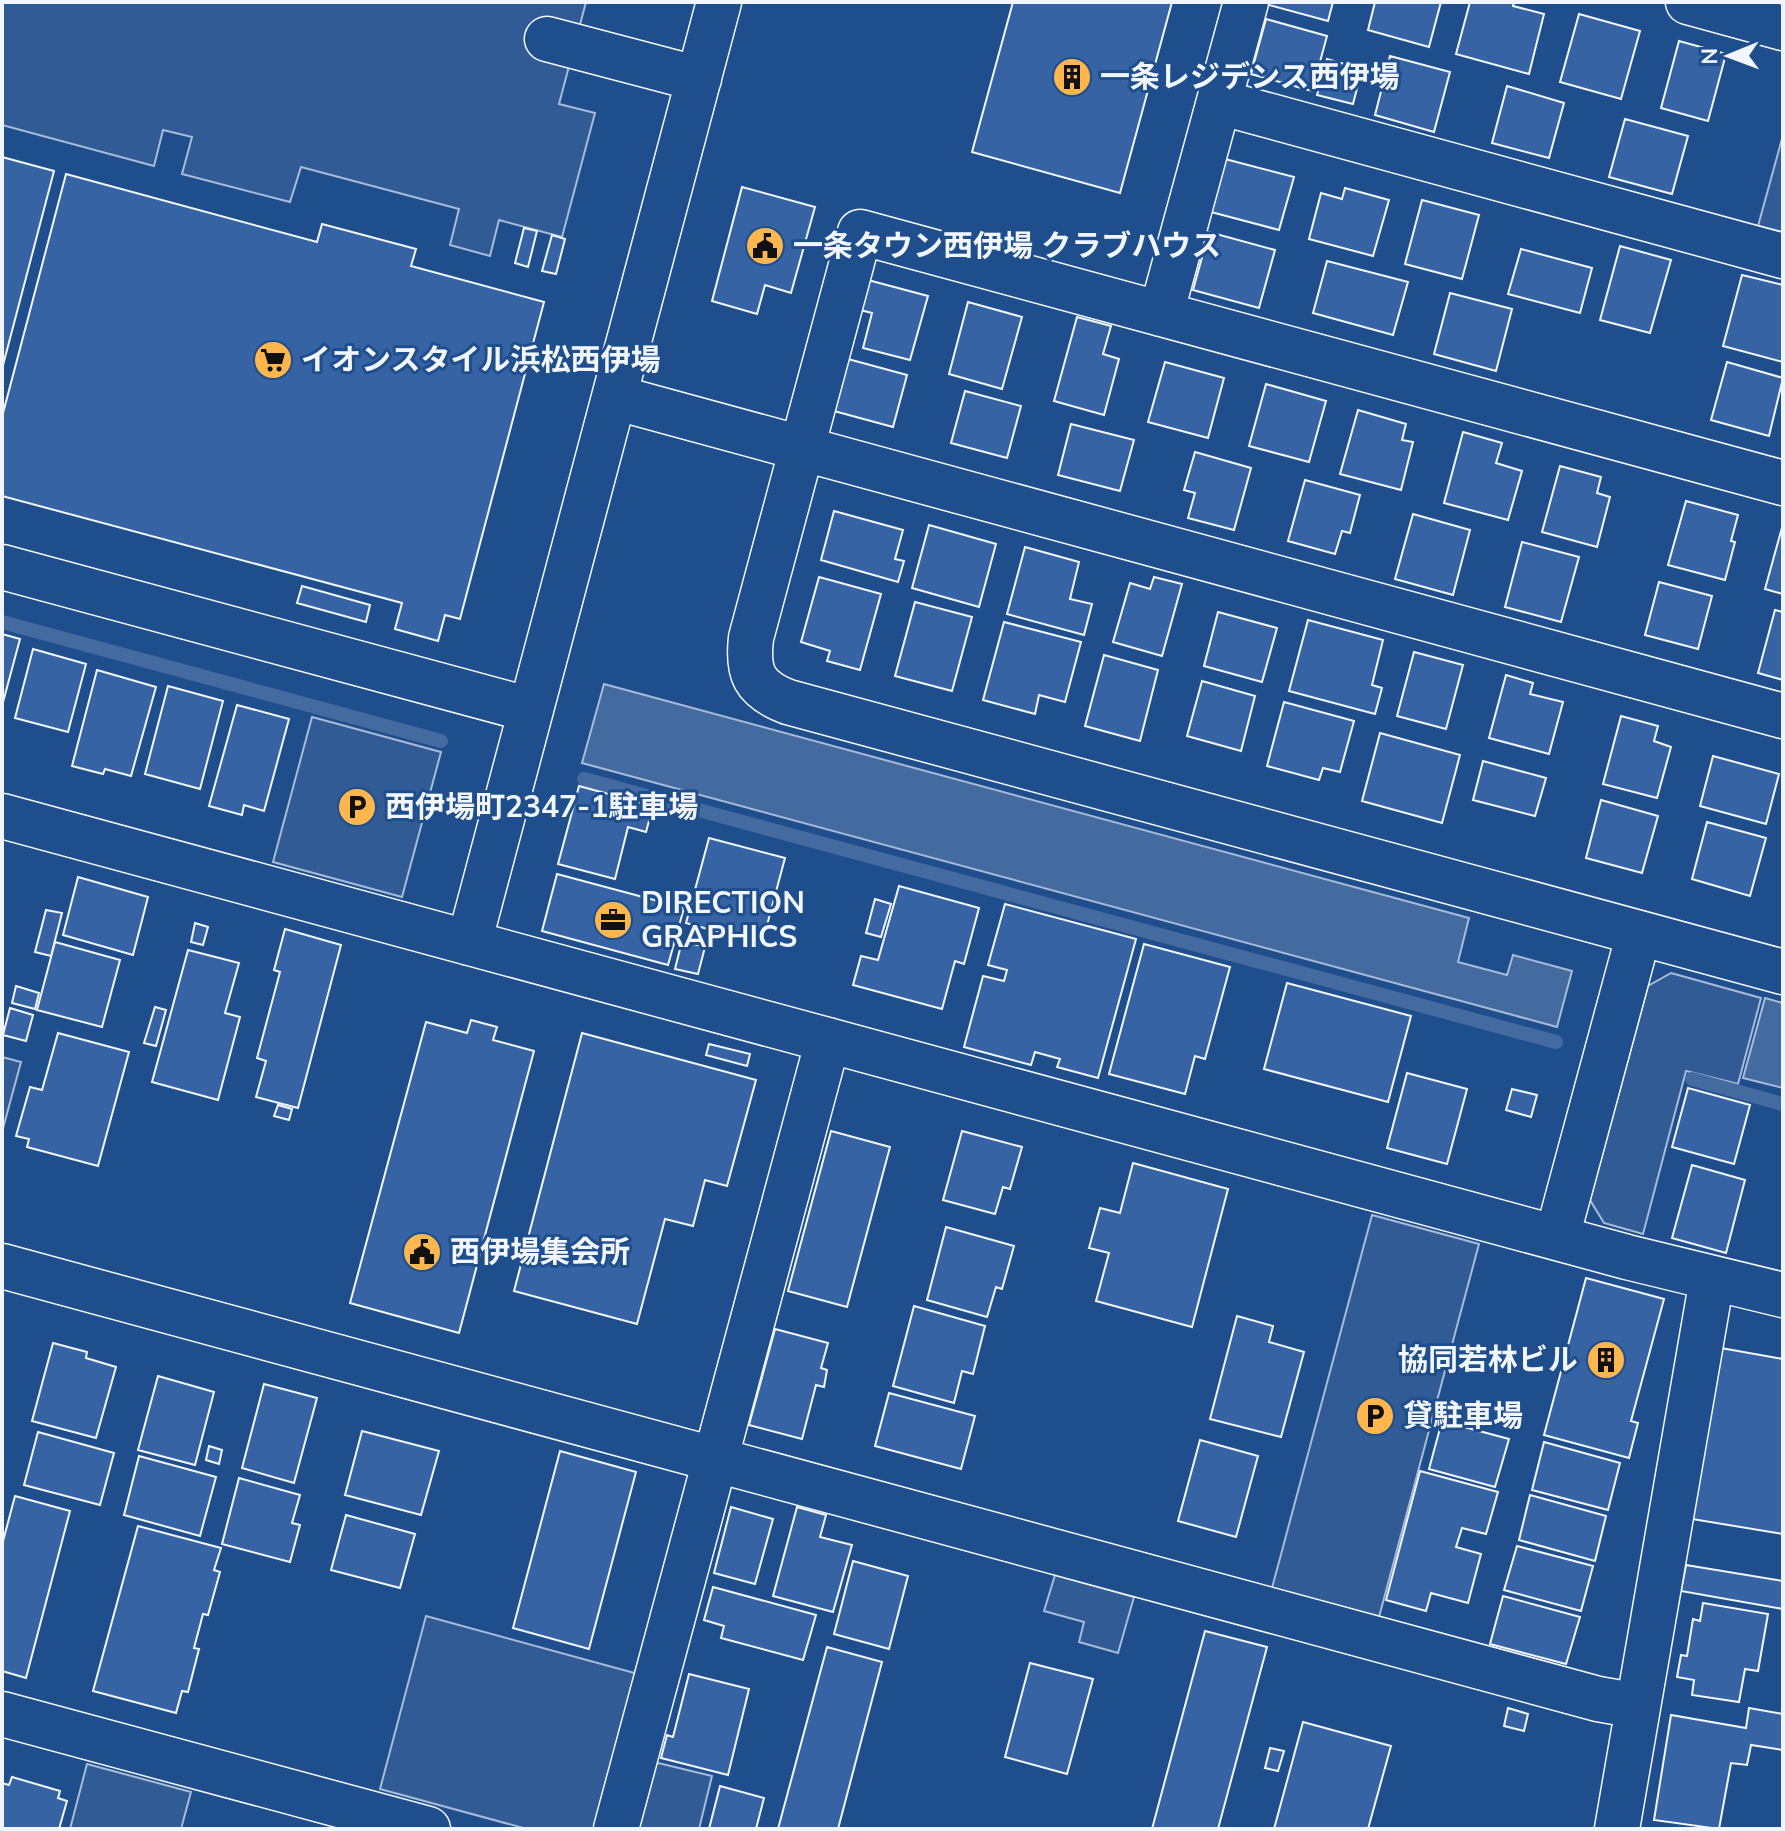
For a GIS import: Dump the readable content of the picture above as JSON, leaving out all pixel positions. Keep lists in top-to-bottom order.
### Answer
{
  "places": {
    "building": ["一条レジデンス西伊場", "協同若林ビル"],
    "public building": ["一条タウン西伊場 クラブハウス", "西伊場集会所"],
    "supermarket": ["イオンスタイル浜松西伊場"],
    "parking": ["西伊場町2347-1駐車場", "貸駐車場"],
    "office": ["DIRECTION GRAPHICS"]
  },
  "north": "left"
}
